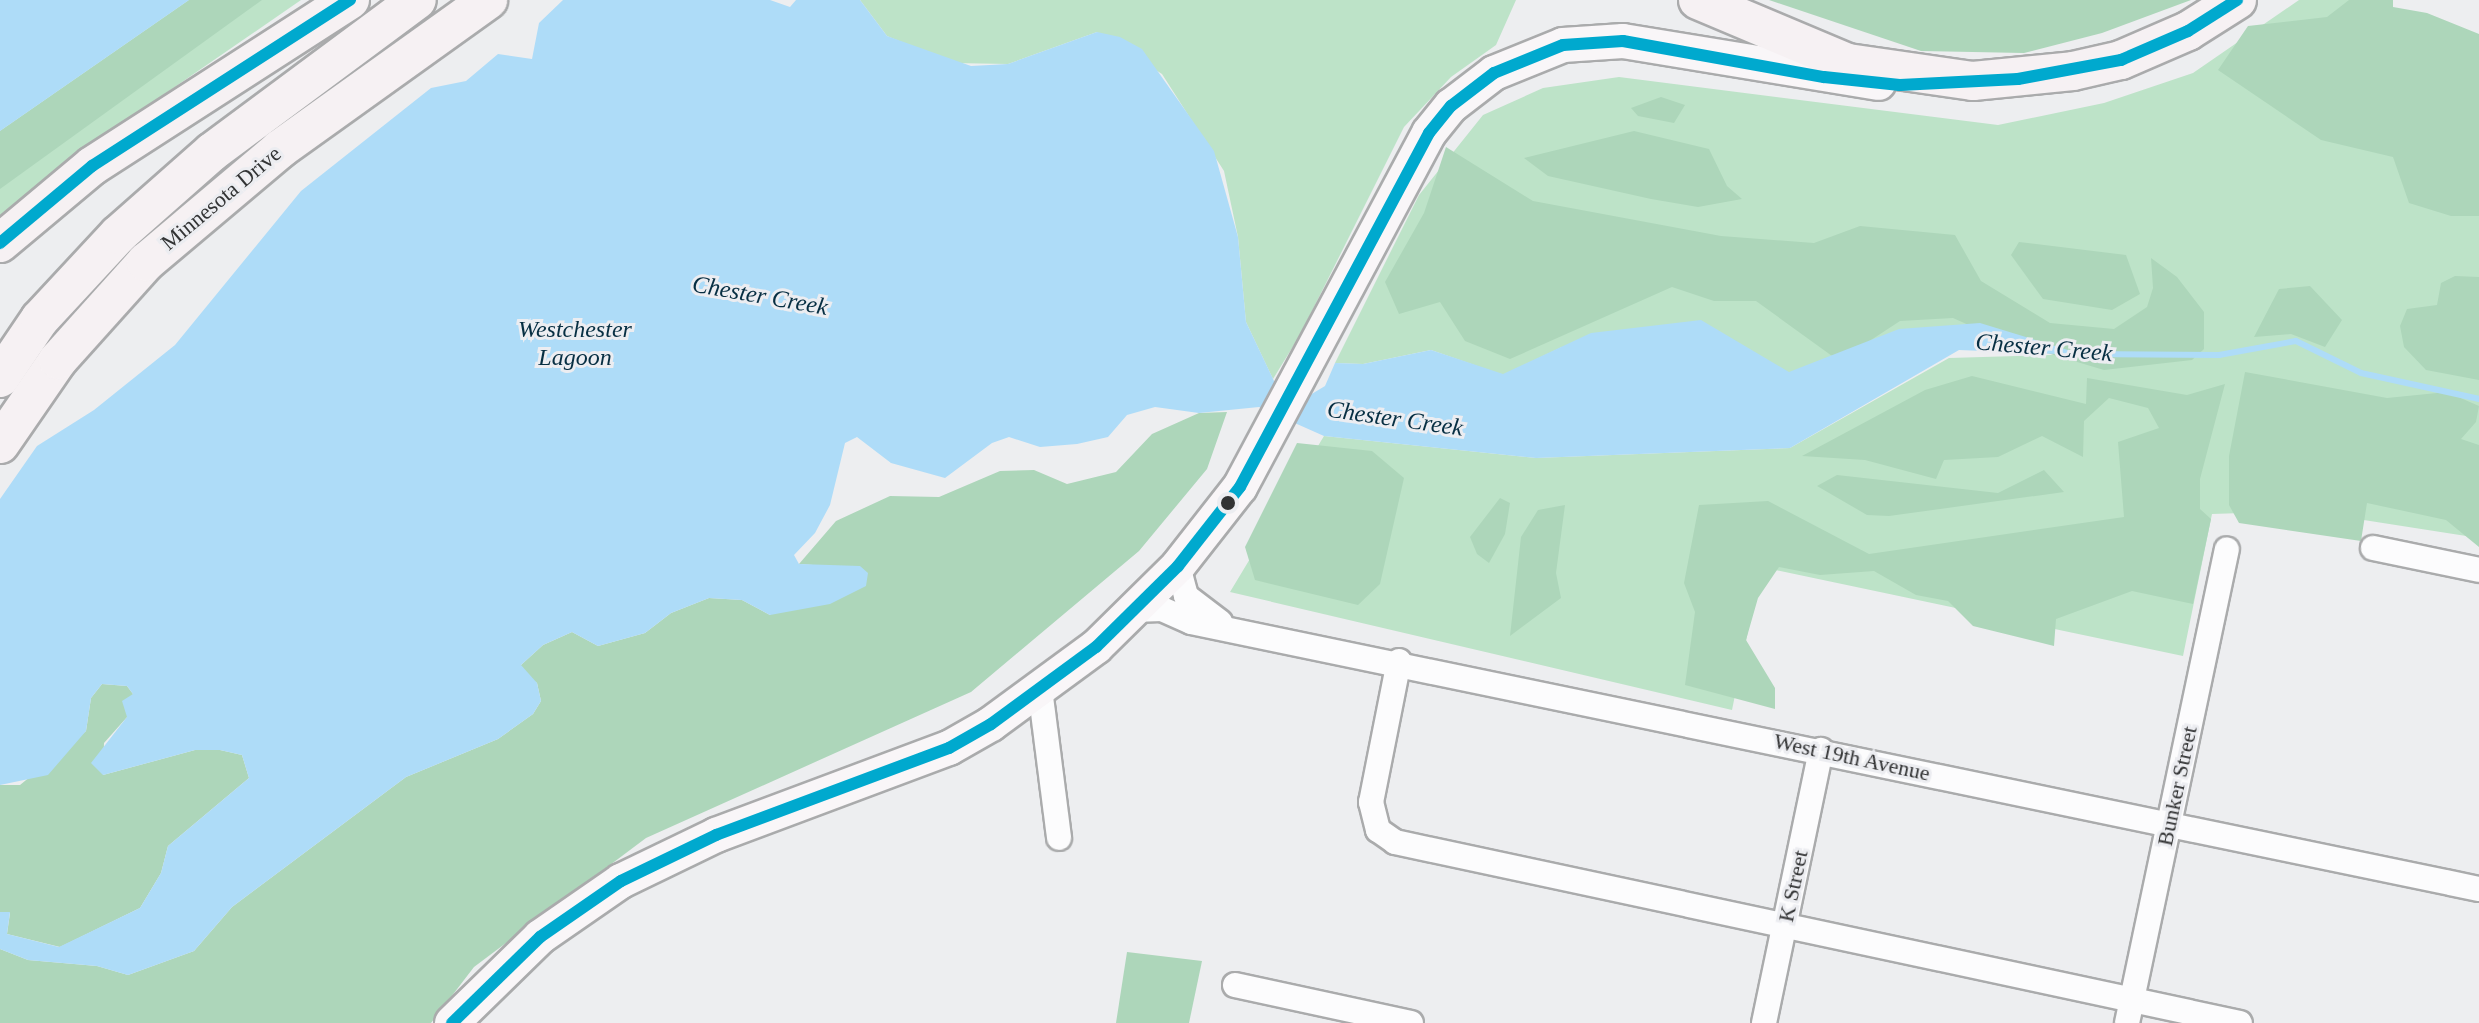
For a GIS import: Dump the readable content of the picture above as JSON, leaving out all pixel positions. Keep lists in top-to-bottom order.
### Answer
{
  "streets": {
    "main road": ["Minnesota Drive"],
    "street": ["West 19th Avenue", "Bunker Street", "K Street"]
  },
  "crossings": [
    ["West 19th Avenue", "Bunker Street"],
    ["West 19th Avenue", "K Street"]
  ],
  "water": ["Chester Creek", "Westchester Lagoon"]
}
